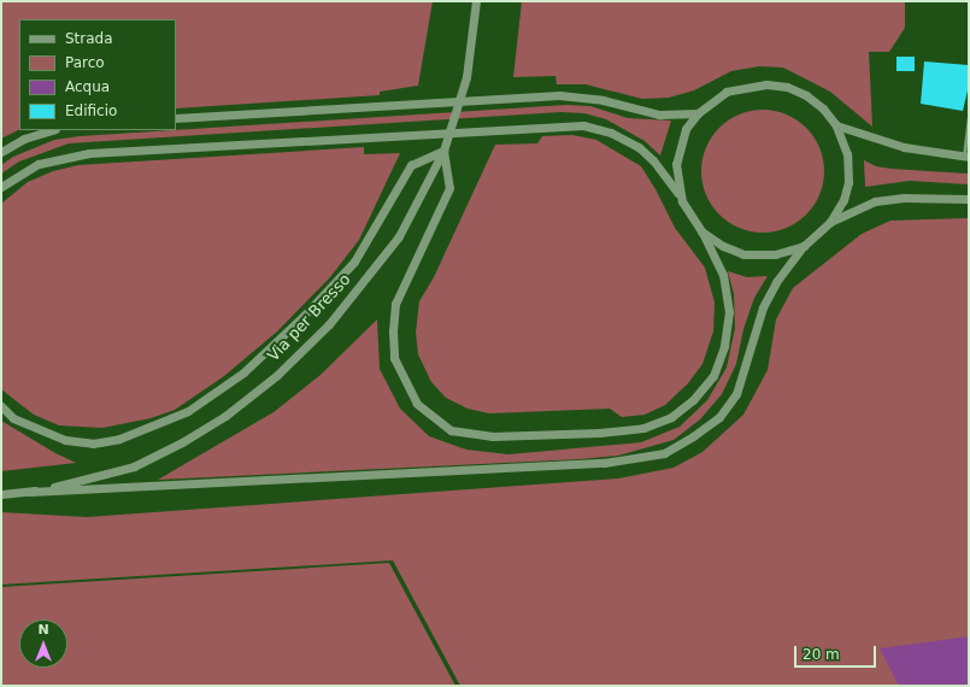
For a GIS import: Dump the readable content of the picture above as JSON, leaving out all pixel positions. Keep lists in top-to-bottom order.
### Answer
{
  "streets": {
    "street": ["Via per Bresso"]
  },
  "legend": [
    "Strada",
    "Parco",
    "Acqua",
    "Edificio"
  ],
  "scale_bar": "20 m",
  "north": "top"
}
